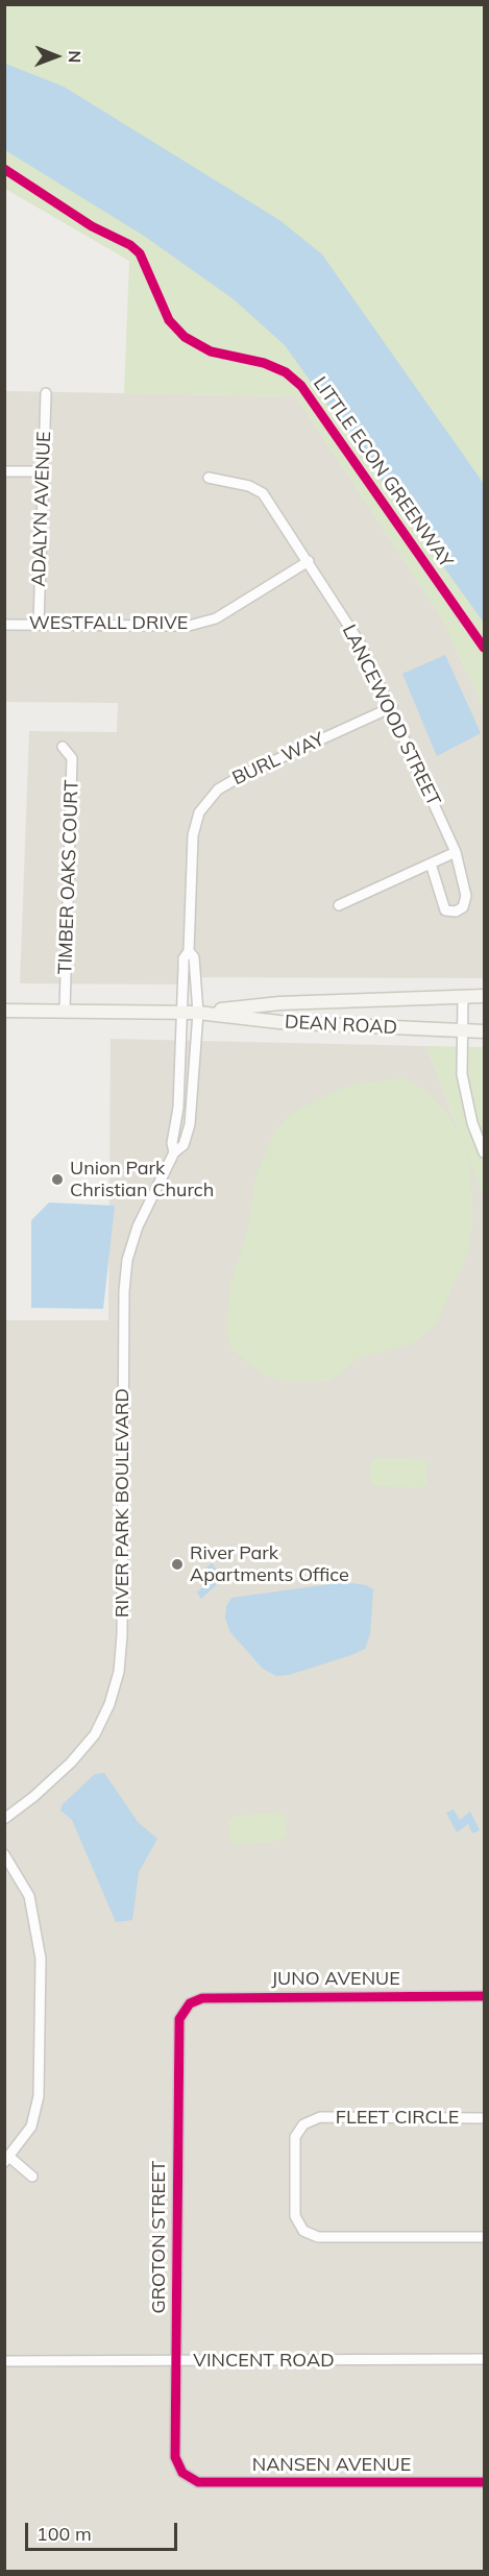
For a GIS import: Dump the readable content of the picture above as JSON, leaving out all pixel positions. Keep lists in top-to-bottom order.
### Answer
{
  "streets": {
    "main road": ["DEAN ROAD"],
    "street": [
      "ADALYN AVENUE",
      "WESTFALL DRIVE",
      "LANCEWOOD STREET",
      "BURL WAY",
      "TIMBER OAKS COURT",
      "RIVER PARK BOULEVARD",
      "JUNO AVENUE",
      "FLEET CIRCLE",
      "GROTON STREET",
      "VINCENT ROAD",
      "NANSEN AVENUE"
    ],
    "cycle path": ["LITTLE ECON GREENWAY"]
  },
  "crossings": [
    ["ADALYN AVENUE", "WESTFALL DRIVE"],
    ["WESTFALL DRIVE", "LANCEWOOD STREET"],
    ["LANCEWOOD STREET", "BURL WAY"],
    ["BURL WAY", "DEAN ROAD"],
    ["BURL WAY", "RIVER PARK BOULEVARD"],
    ["TIMBER OAKS COURT", "DEAN ROAD"],
    ["DEAN ROAD", "RIVER PARK BOULEVARD"],
    ["JUNO AVENUE", "GROTON STREET"],
    ["GROTON STREET", "VINCENT ROAD"],
    ["GROTON STREET", "NANSEN AVENUE"]
  ],
  "places": ["Union Park Christian Church", "River Park Apartments Office"],
  "scale_bar": "100 m",
  "north": "right"
}
